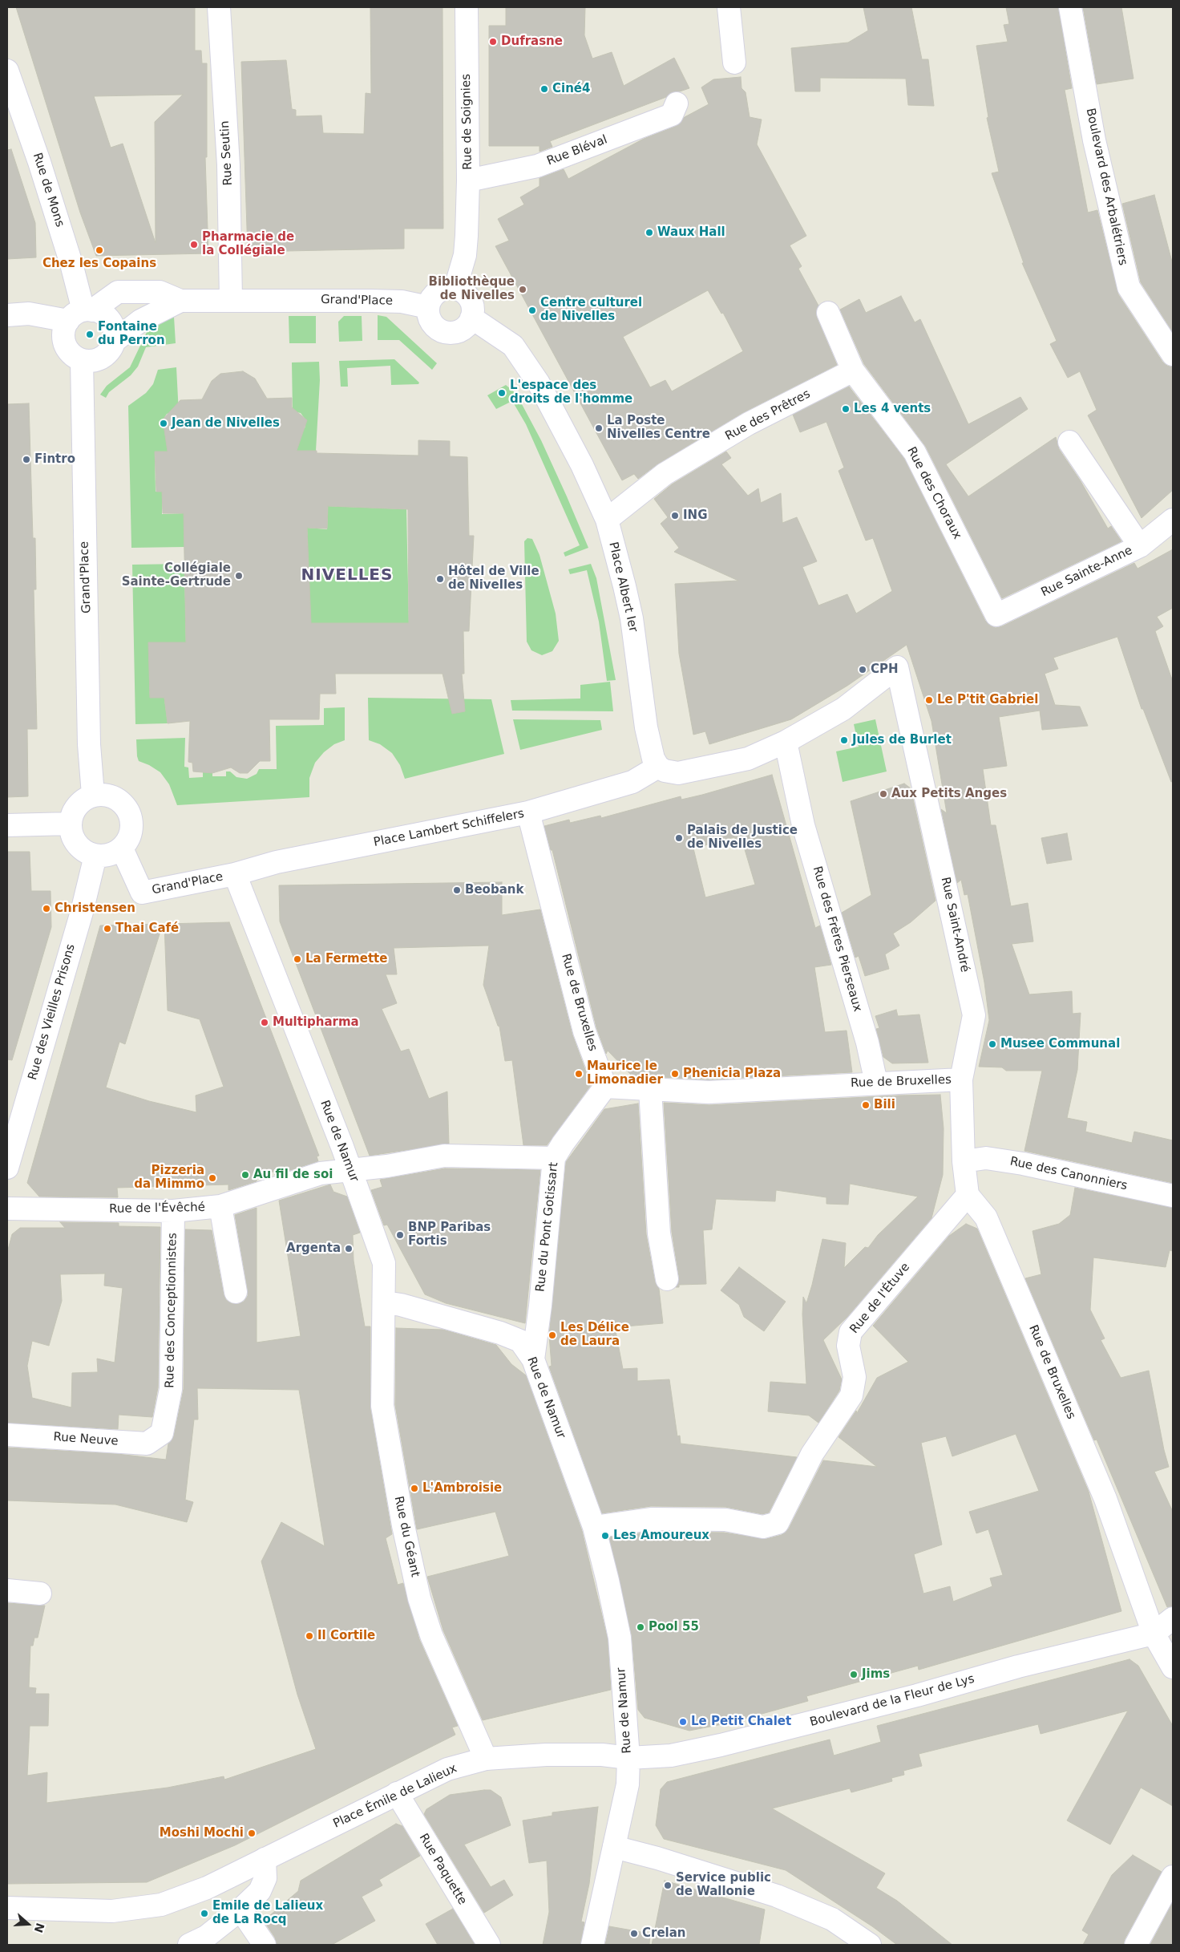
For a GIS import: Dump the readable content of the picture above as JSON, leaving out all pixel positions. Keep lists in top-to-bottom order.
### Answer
{
  "streets": {
    "street": [
      "Rue de Soignies",
      "Rue Bléval",
      "Rue Seutin",
      "Boulevard des Arbalétriers",
      "Rue de Mons",
      "Grand'Place",
      "Rue des Prêtres",
      "Rue des Choraux",
      "Rue Sainte-Anne",
      "Place Albert Ier",
      "Place Lambert Schiffelers",
      "Rue Saint-André",
      "Rue des Frères Pierseaux",
      "Rue de Bruxelles",
      "Rue des Vieilles Prisons",
      "Rue de Namur",
      "Rue des Canonniers",
      "Rue de l'Évêché",
      "Rue du Pont Gotissart",
      "Rue de l'Étuve",
      "Rue des Conceptionnistes",
      "Rue Neuve",
      "Rue du Géant",
      "Boulevard de la Fleur de Lys",
      "Place Émile de Lalieux",
      "Rue Paquette"
    ]
  },
  "crossings": [
    ["Rue de Soignies", "Rue Bléval"],
    ["Rue de Soignies", "Grand'Place"],
    ["Rue de Soignies", "Place Albert Ier"],
    ["Rue Seutin", "Grand'Place"],
    ["Rue de Mons", "Grand'Place"],
    ["Grand'Place", "Place Albert Ier"],
    ["Grand'Place", "Place Lambert Schiffelers"],
    ["Grand'Place", "Rue des Vieilles Prisons"],
    ["Grand'Place", "Rue de Namur"],
    ["Rue des Prêtres", "Rue des Choraux"],
    ["Rue des Prêtres", "Place Albert Ier"],
    ["Rue des Choraux", "Rue Sainte-Anne"],
    ["Place Albert Ier", "Place Lambert Schiffelers"],
    ["Place Lambert Schiffelers", "Rue de Bruxelles"],
    ["Place Lambert Schiffelers", "Rue de Namur"],
    ["Rue Saint-André", "Rue des Frères Pierseaux"],
    ["Rue Saint-André", "Rue de Bruxelles"],
    ["Rue des Frères Pierseaux", "Rue de Bruxelles"],
    ["Rue de Bruxelles", "Rue des Canonniers"],
    ["Rue de Bruxelles", "Rue du Pont Gotissart"],
    ["Rue de Bruxelles", "Rue de l'Étuve"],
    ["Rue de Bruxelles", "Boulevard de la Fleur de Lys"],
    ["Rue de Namur", "Rue de l'Évêché"],
    ["Rue de Namur", "Rue du Pont Gotissart"],
    ["Rue de Namur", "Rue de l'Étuve"],
    ["Rue de Namur", "Rue du Géant"],
    ["Rue de Namur", "Boulevard de la Fleur de Lys"],
    ["Rue de Namur", "Place Émile de Lalieux"],
    ["Rue de l'Évêché", "Rue du Pont Gotissart"],
    ["Rue de l'Évêché", "Rue des Conceptionnistes"],
    ["Rue des Conceptionnistes", "Rue Neuve"],
    ["Rue du Géant", "Place Émile de Lalieux"],
    ["Boulevard de la Fleur de Lys", "Place Émile de Lalieux"],
    ["Place Émile de Lalieux", "Rue Paquette"]
  ],
  "districts": ["NIVELLES"],
  "places": [
    "Dufrasne",
    "Ciné4",
    "Waux Hall",
    "Pharmacie de la Collégiale",
    "Chez les Copains",
    "Bibliothèque de Nivelles",
    "Centre culturel de Nivelles",
    "Fontaine du Perron",
    "L'espace des droits de l'homme",
    "Les 4 vents",
    "Jean de Nivelles",
    "La Poste Nivelles Centre",
    "Fintro",
    "ING",
    "Collégiale Sainte-Gertrude",
    "Hôtel de Ville de Nivelles",
    "CPH",
    "Le P'tit Gabriel",
    "Jules de Burlet",
    "Aux Petits Anges",
    "Palais de Justice de Nivelles",
    "Beobank",
    "Christensen",
    "Thai Café",
    "La Fermette",
    "Multipharma",
    "Musee Communal",
    "Maurice le Limonadier",
    "Phenicia Plaza",
    "Bili",
    "Au fil de soi",
    "Pizzeria da Mimmo",
    "BNP Paribas Fortis",
    "Argenta",
    "Les Délice de Laura",
    "L'Ambroisie",
    "Les Amoureux",
    "Pool 55",
    "Il Cortile",
    "Jims",
    "Le Petit Chalet",
    "Moshi Mochi",
    "Service public de Wallonie",
    "Emile de Lalieux de La Rocq",
    "Crelan"
  ],
  "north": "right"
}
